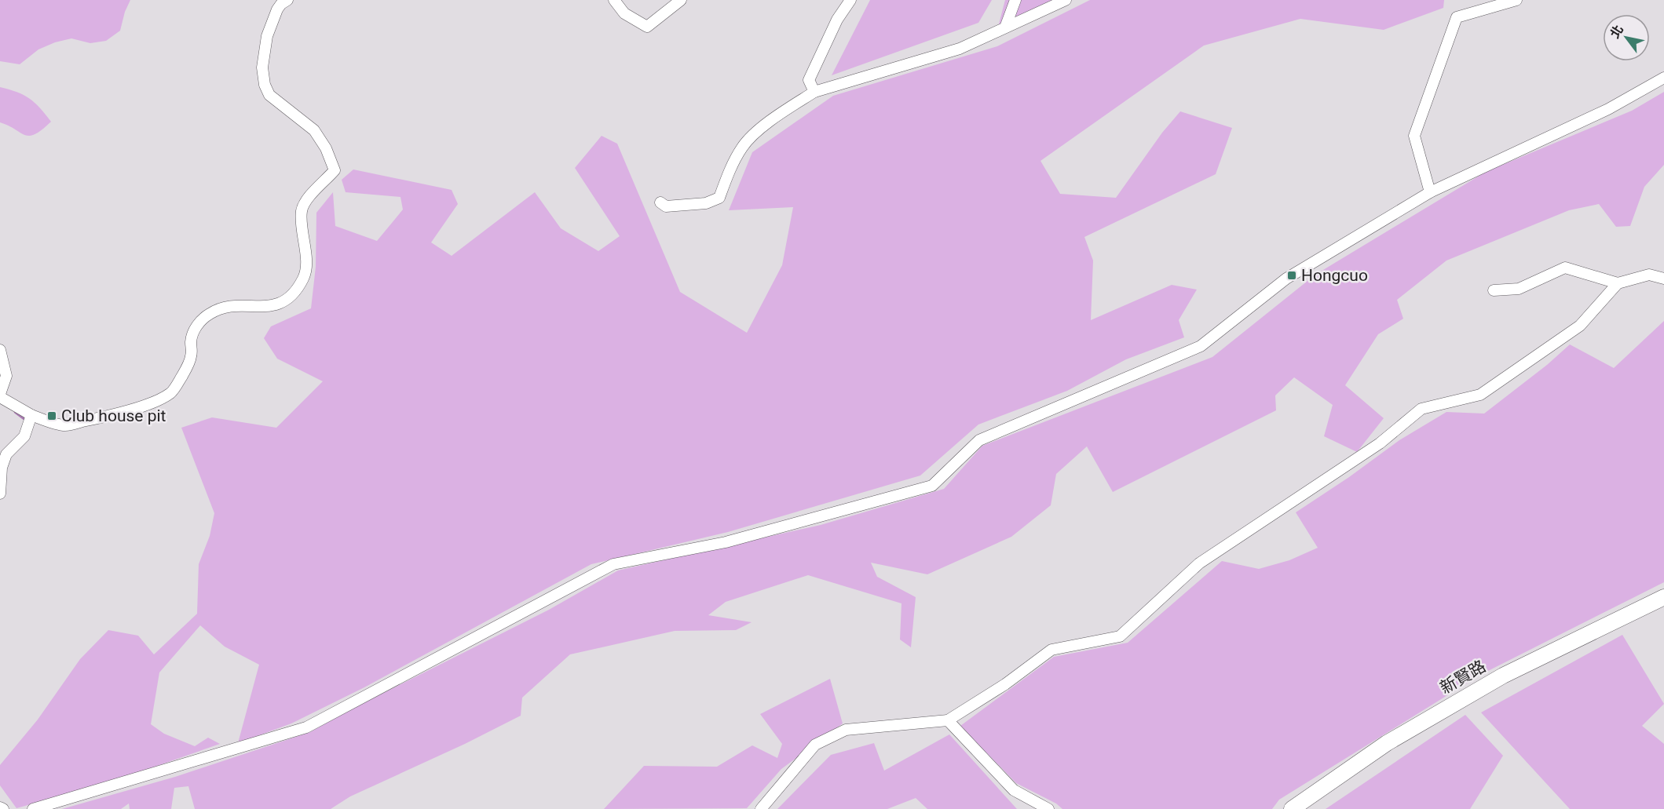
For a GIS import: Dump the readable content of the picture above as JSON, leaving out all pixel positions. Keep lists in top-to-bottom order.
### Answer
{
  "streets": {
    "street": ["新賢路"]
  },
  "places": {
    "transit": ["Hongcuo", "Club house pit"]
  },
  "north": "top left"
}
